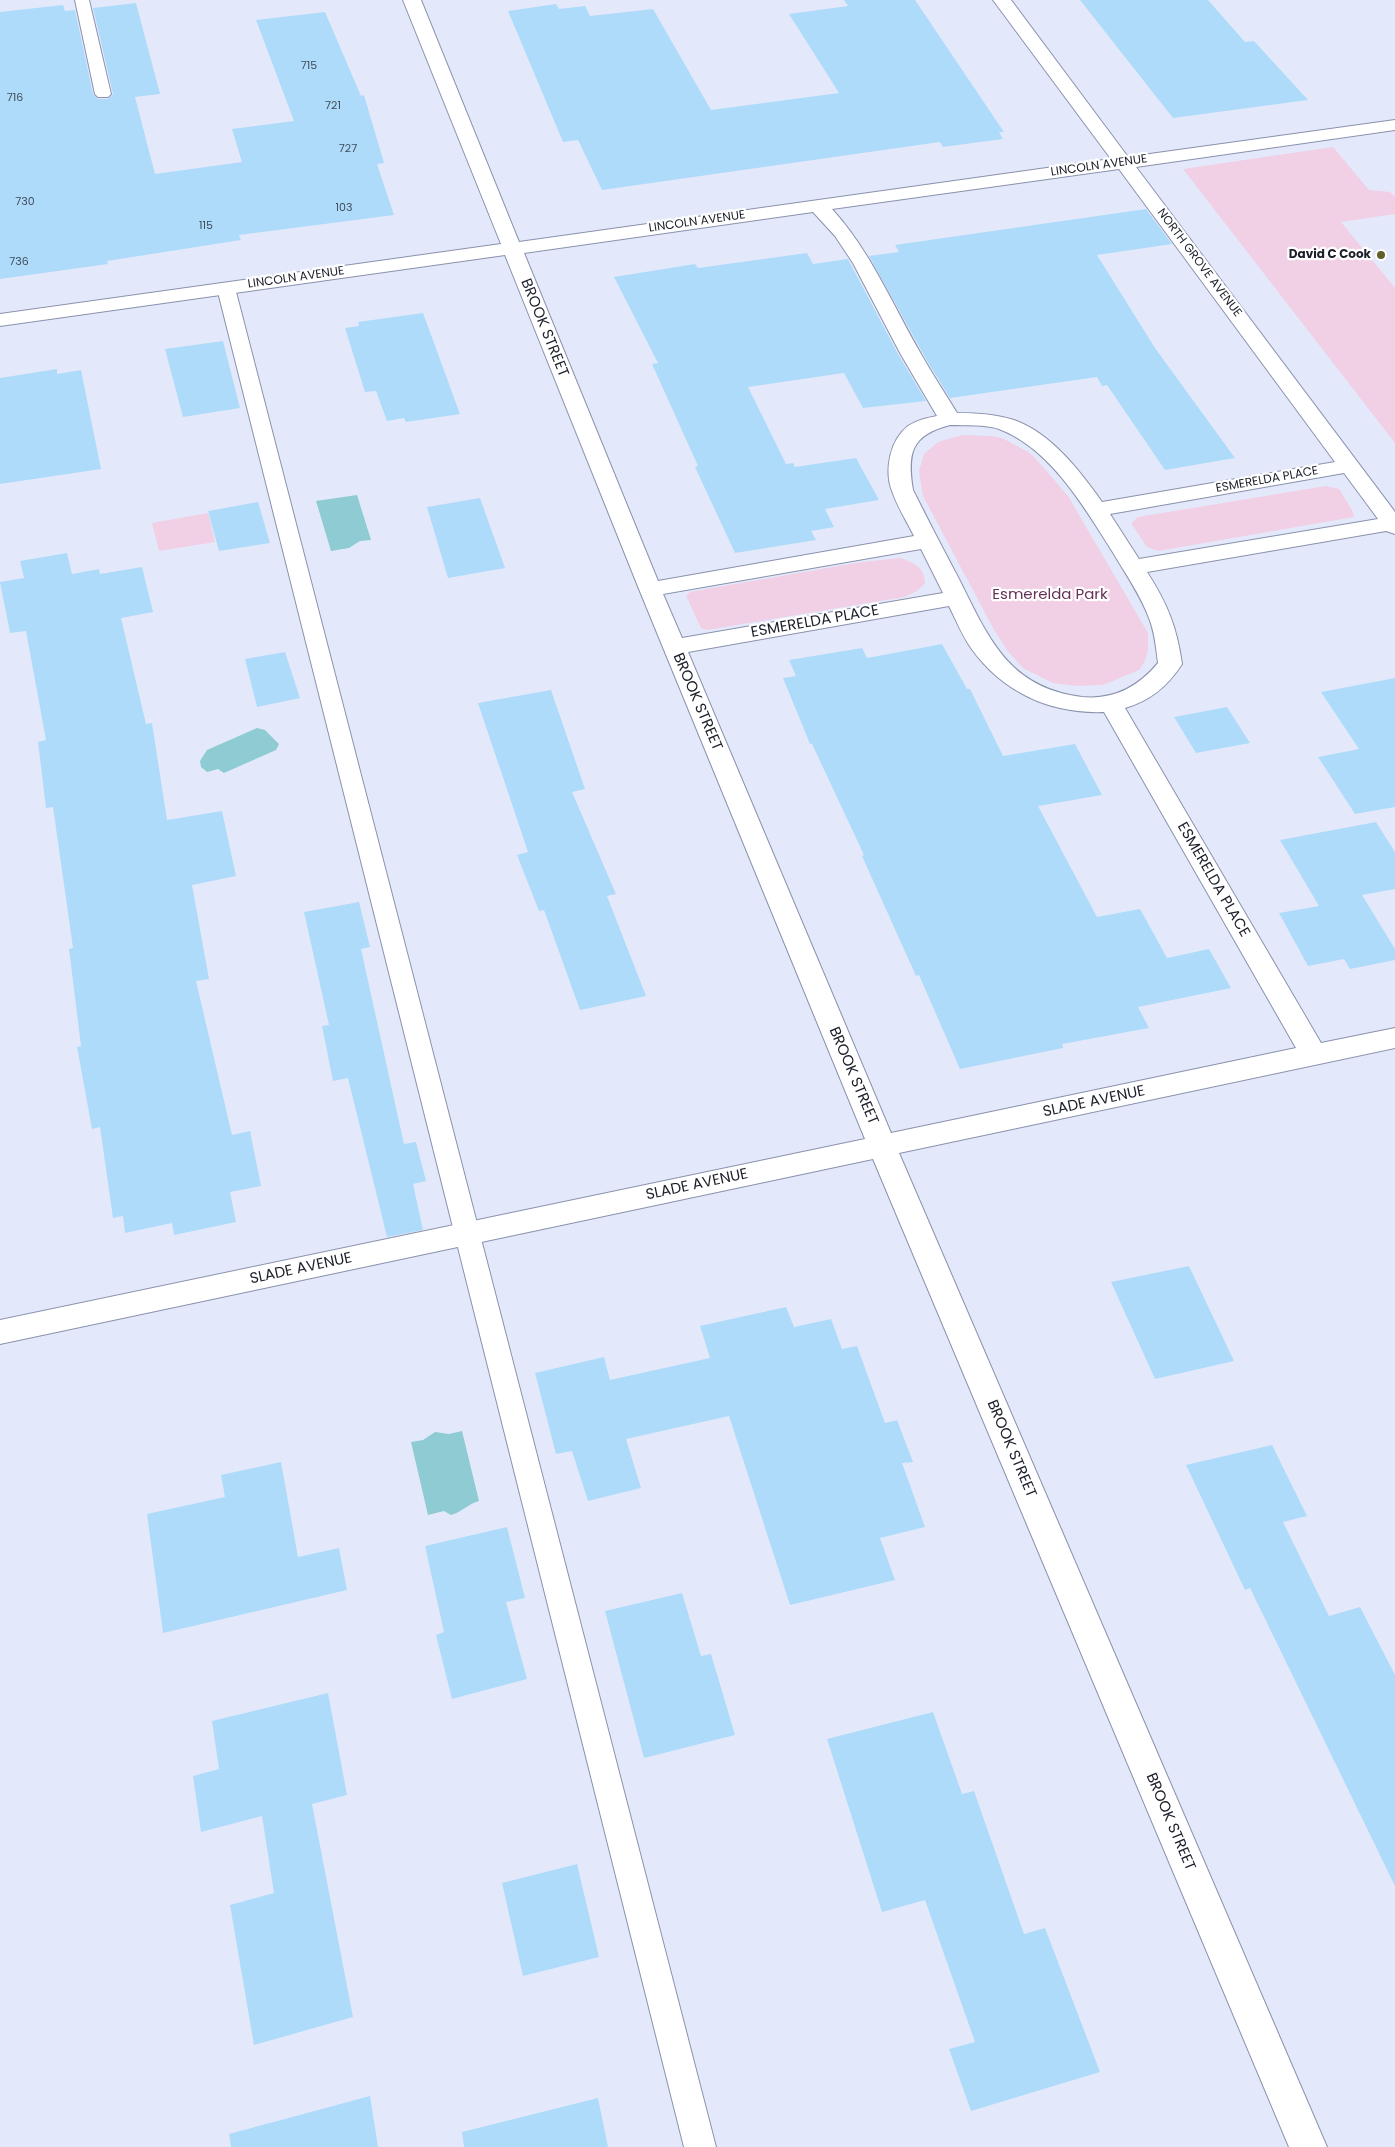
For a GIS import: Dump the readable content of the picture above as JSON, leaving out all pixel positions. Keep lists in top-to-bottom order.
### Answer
{
  "streets": {
    "street": [
      "LINCOLN AVENUE",
      "NORTH GROVE AVENUE",
      "BROOK STREET",
      "ESMERELDA PLACE",
      "SLADE AVENUE"
    ]
  },
  "crossings": [
    ["LINCOLN AVENUE", "NORTH GROVE AVENUE"],
    ["LINCOLN AVENUE", "BROOK STREET"],
    ["NORTH GROVE AVENUE", "ESMERELDA PLACE"],
    ["BROOK STREET", "ESMERELDA PLACE"],
    ["BROOK STREET", "SLADE AVENUE"],
    ["ESMERELDA PLACE", "SLADE AVENUE"]
  ],
  "parks": ["Esmerelda Park"],
  "places": ["David C Cook"],
  "house_numbers": [
    "715",
    "716",
    "721",
    "727",
    "730",
    "103",
    "115",
    "736"
  ]
}
